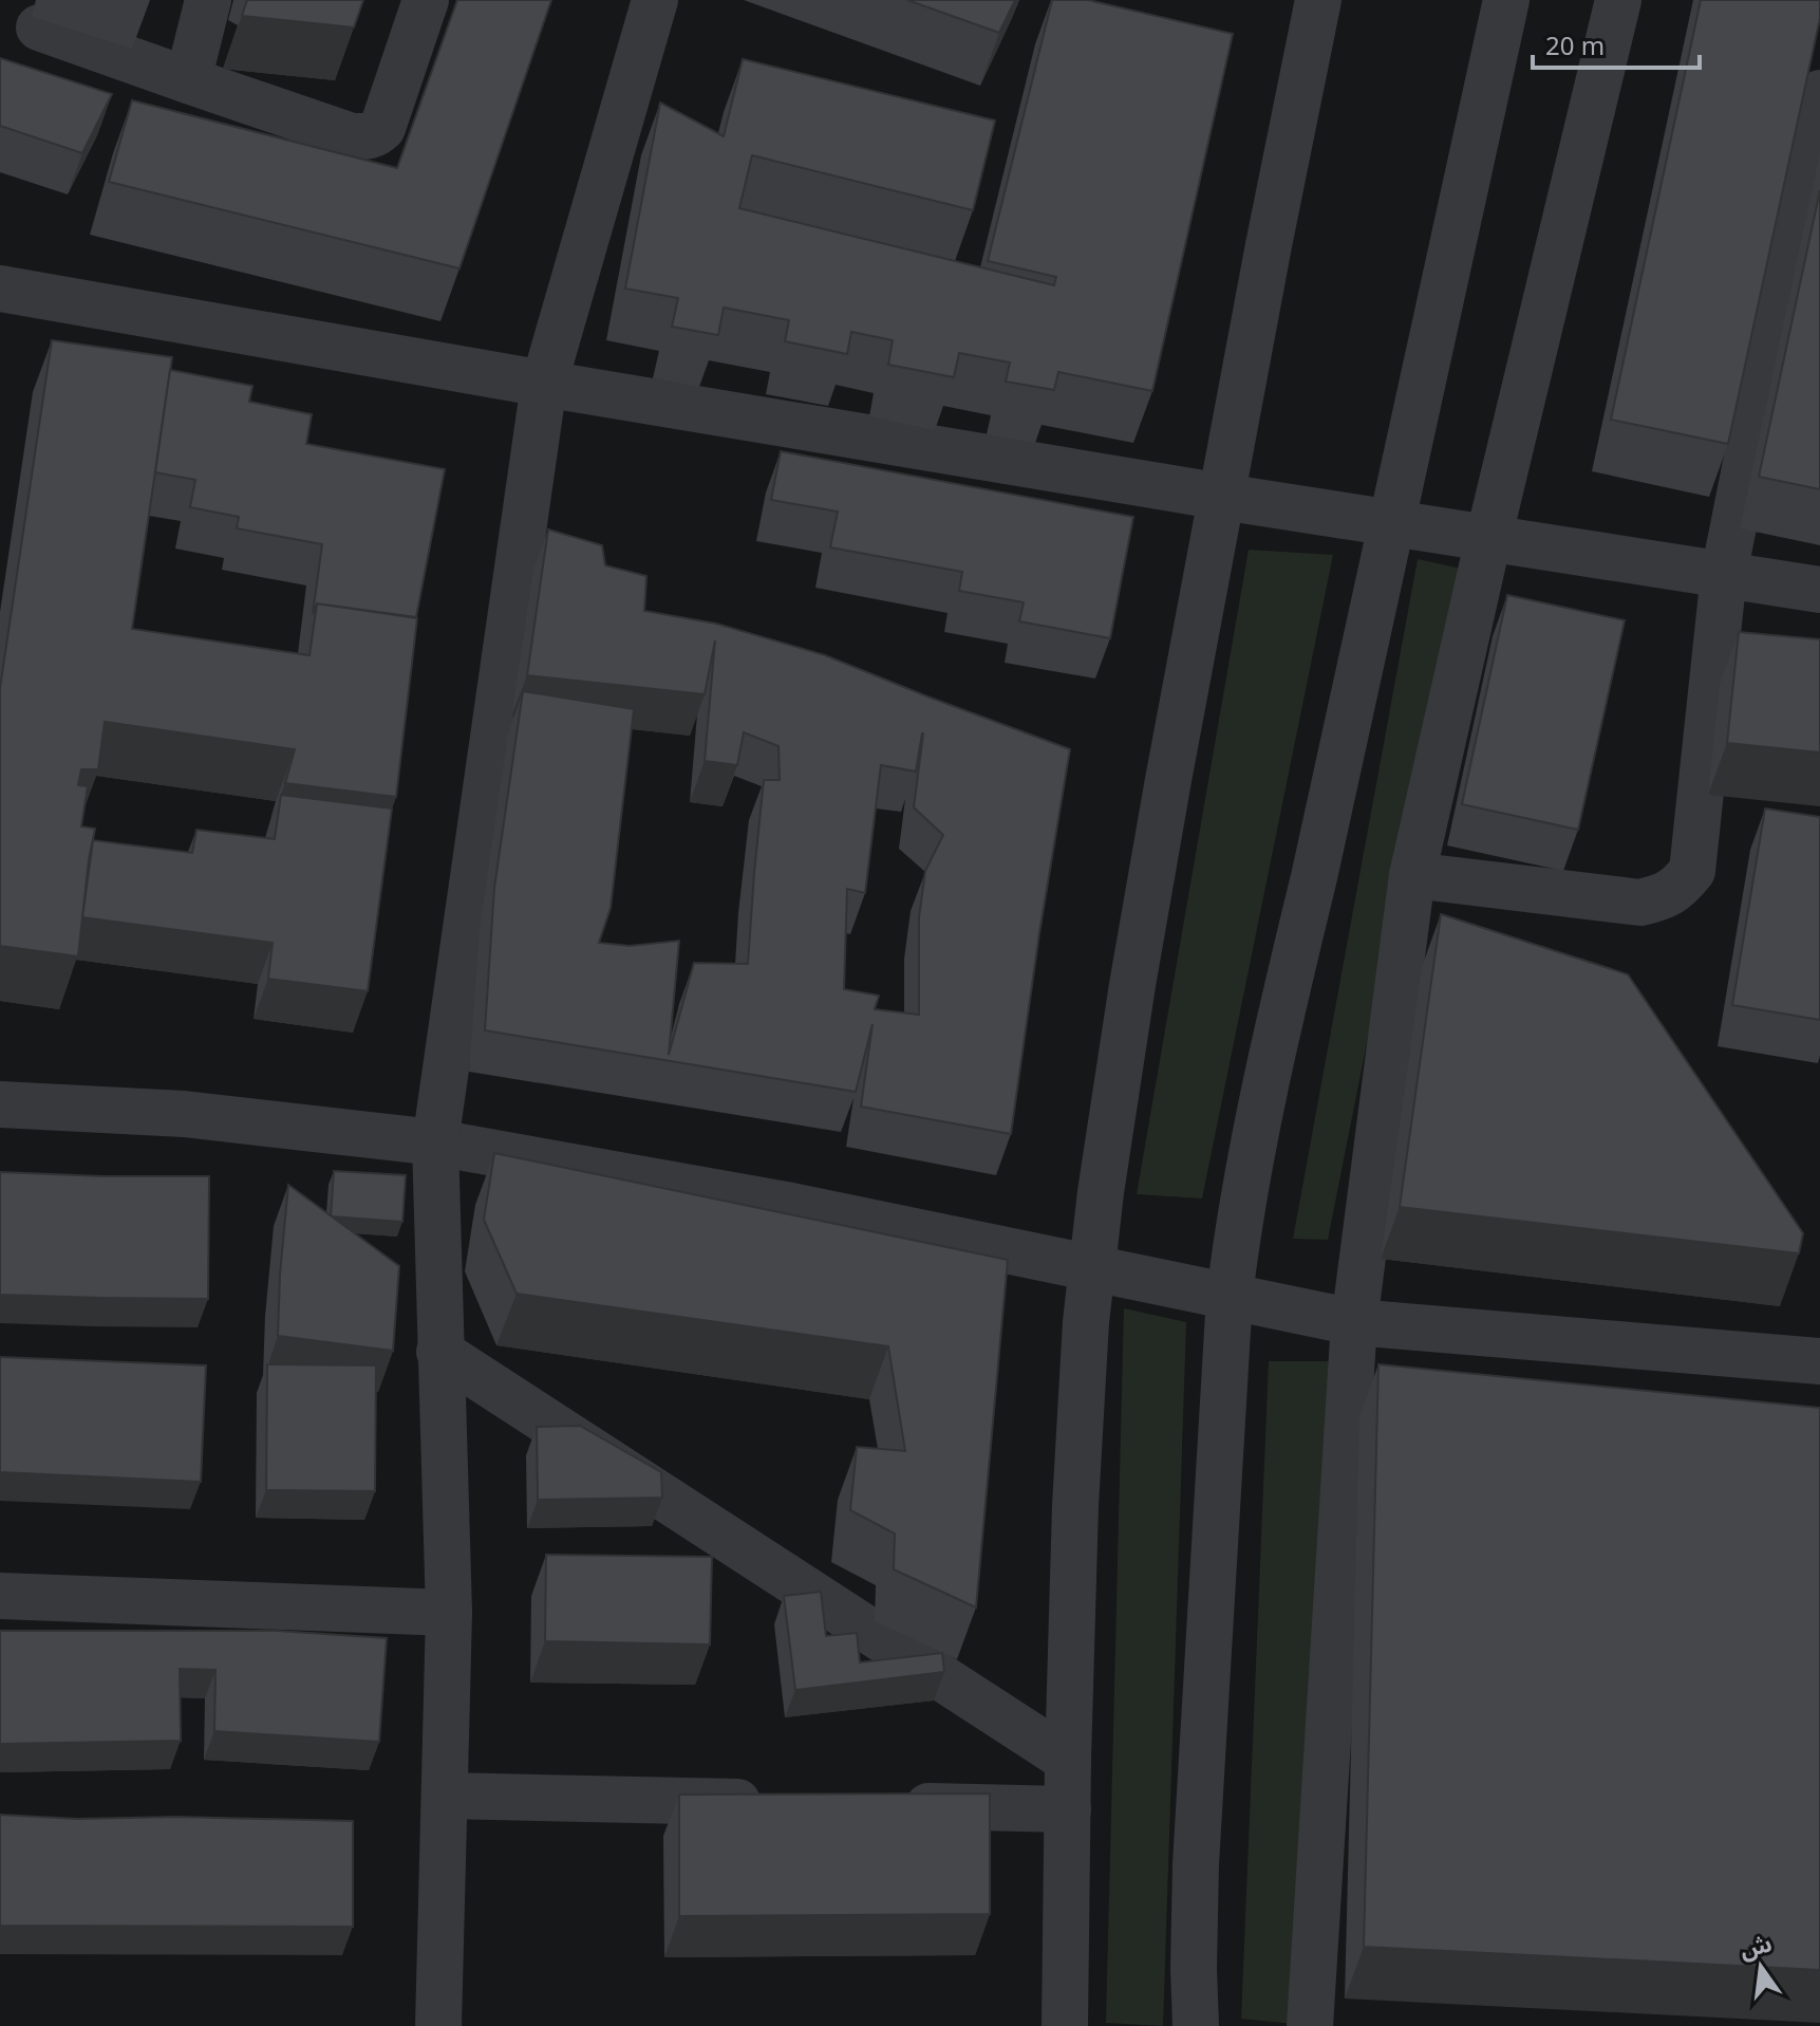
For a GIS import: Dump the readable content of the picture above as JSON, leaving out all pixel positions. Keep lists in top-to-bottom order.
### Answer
{
  "scale_bar": "20 m",
  "north": "top"
}
